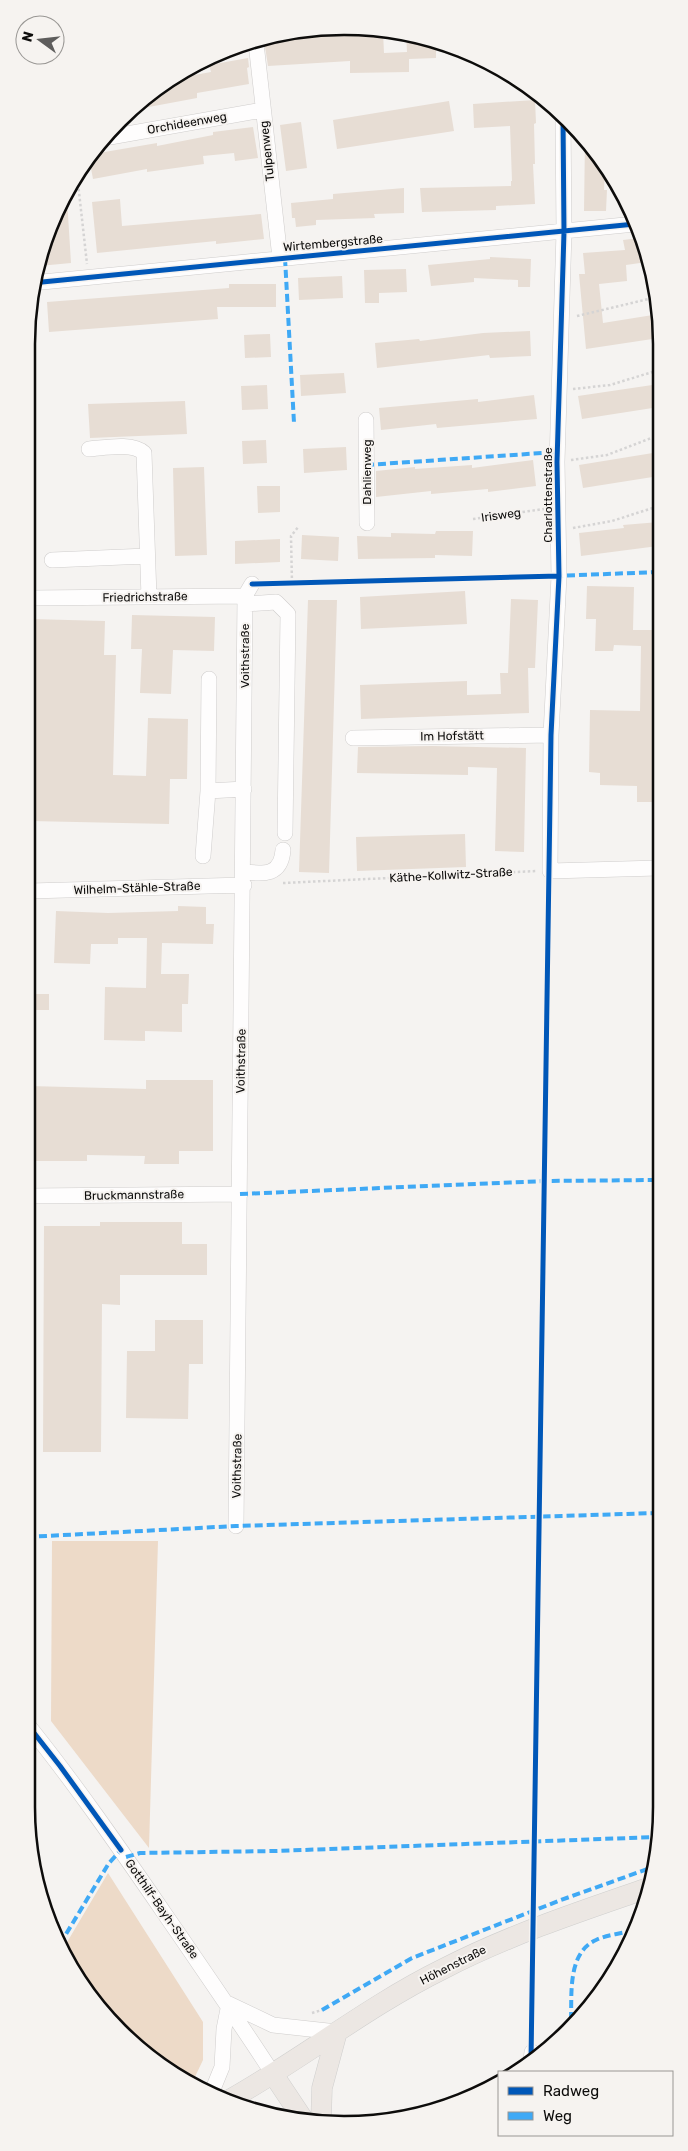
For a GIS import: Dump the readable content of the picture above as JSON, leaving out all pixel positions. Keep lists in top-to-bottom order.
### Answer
{
  "streets": {
    "main road": ["Höhenstraße"],
    "street": [
      "Orchideenweg",
      "Tulpenweg",
      "Wirtembergstraße",
      "Dahlienweg",
      "Charlottenstraße",
      "Friedrichstraße",
      "Voithstraße",
      "Im Hofstätt",
      "Wilhelm-Stähle-Straße",
      "Bruckmannstraße",
      "Gotthilf-Bayh-Straße"
    ],
    "path": ["Irisweg", "Käthe-Kollwitz-Straße"]
  },
  "crossings": [
    ["Orchideenweg", "Tulpenweg"],
    ["Tulpenweg", "Wirtembergstraße"],
    ["Wirtembergstraße", "Charlottenstraße"],
    ["Charlottenstraße", "Irisweg"],
    ["Charlottenstraße", "Im Hofstätt"],
    ["Charlottenstraße", "Käthe-Kollwitz-Straße"],
    ["Friedrichstraße", "Voithstraße"],
    ["Voithstraße", "Wilhelm-Stähle-Straße"],
    ["Voithstraße", "Bruckmannstraße"],
    ["Gotthilf-Bayh-Straße", "Höhenstraße"]
  ],
  "legend": ["Radweg", "Weg"],
  "north": "left"
}
